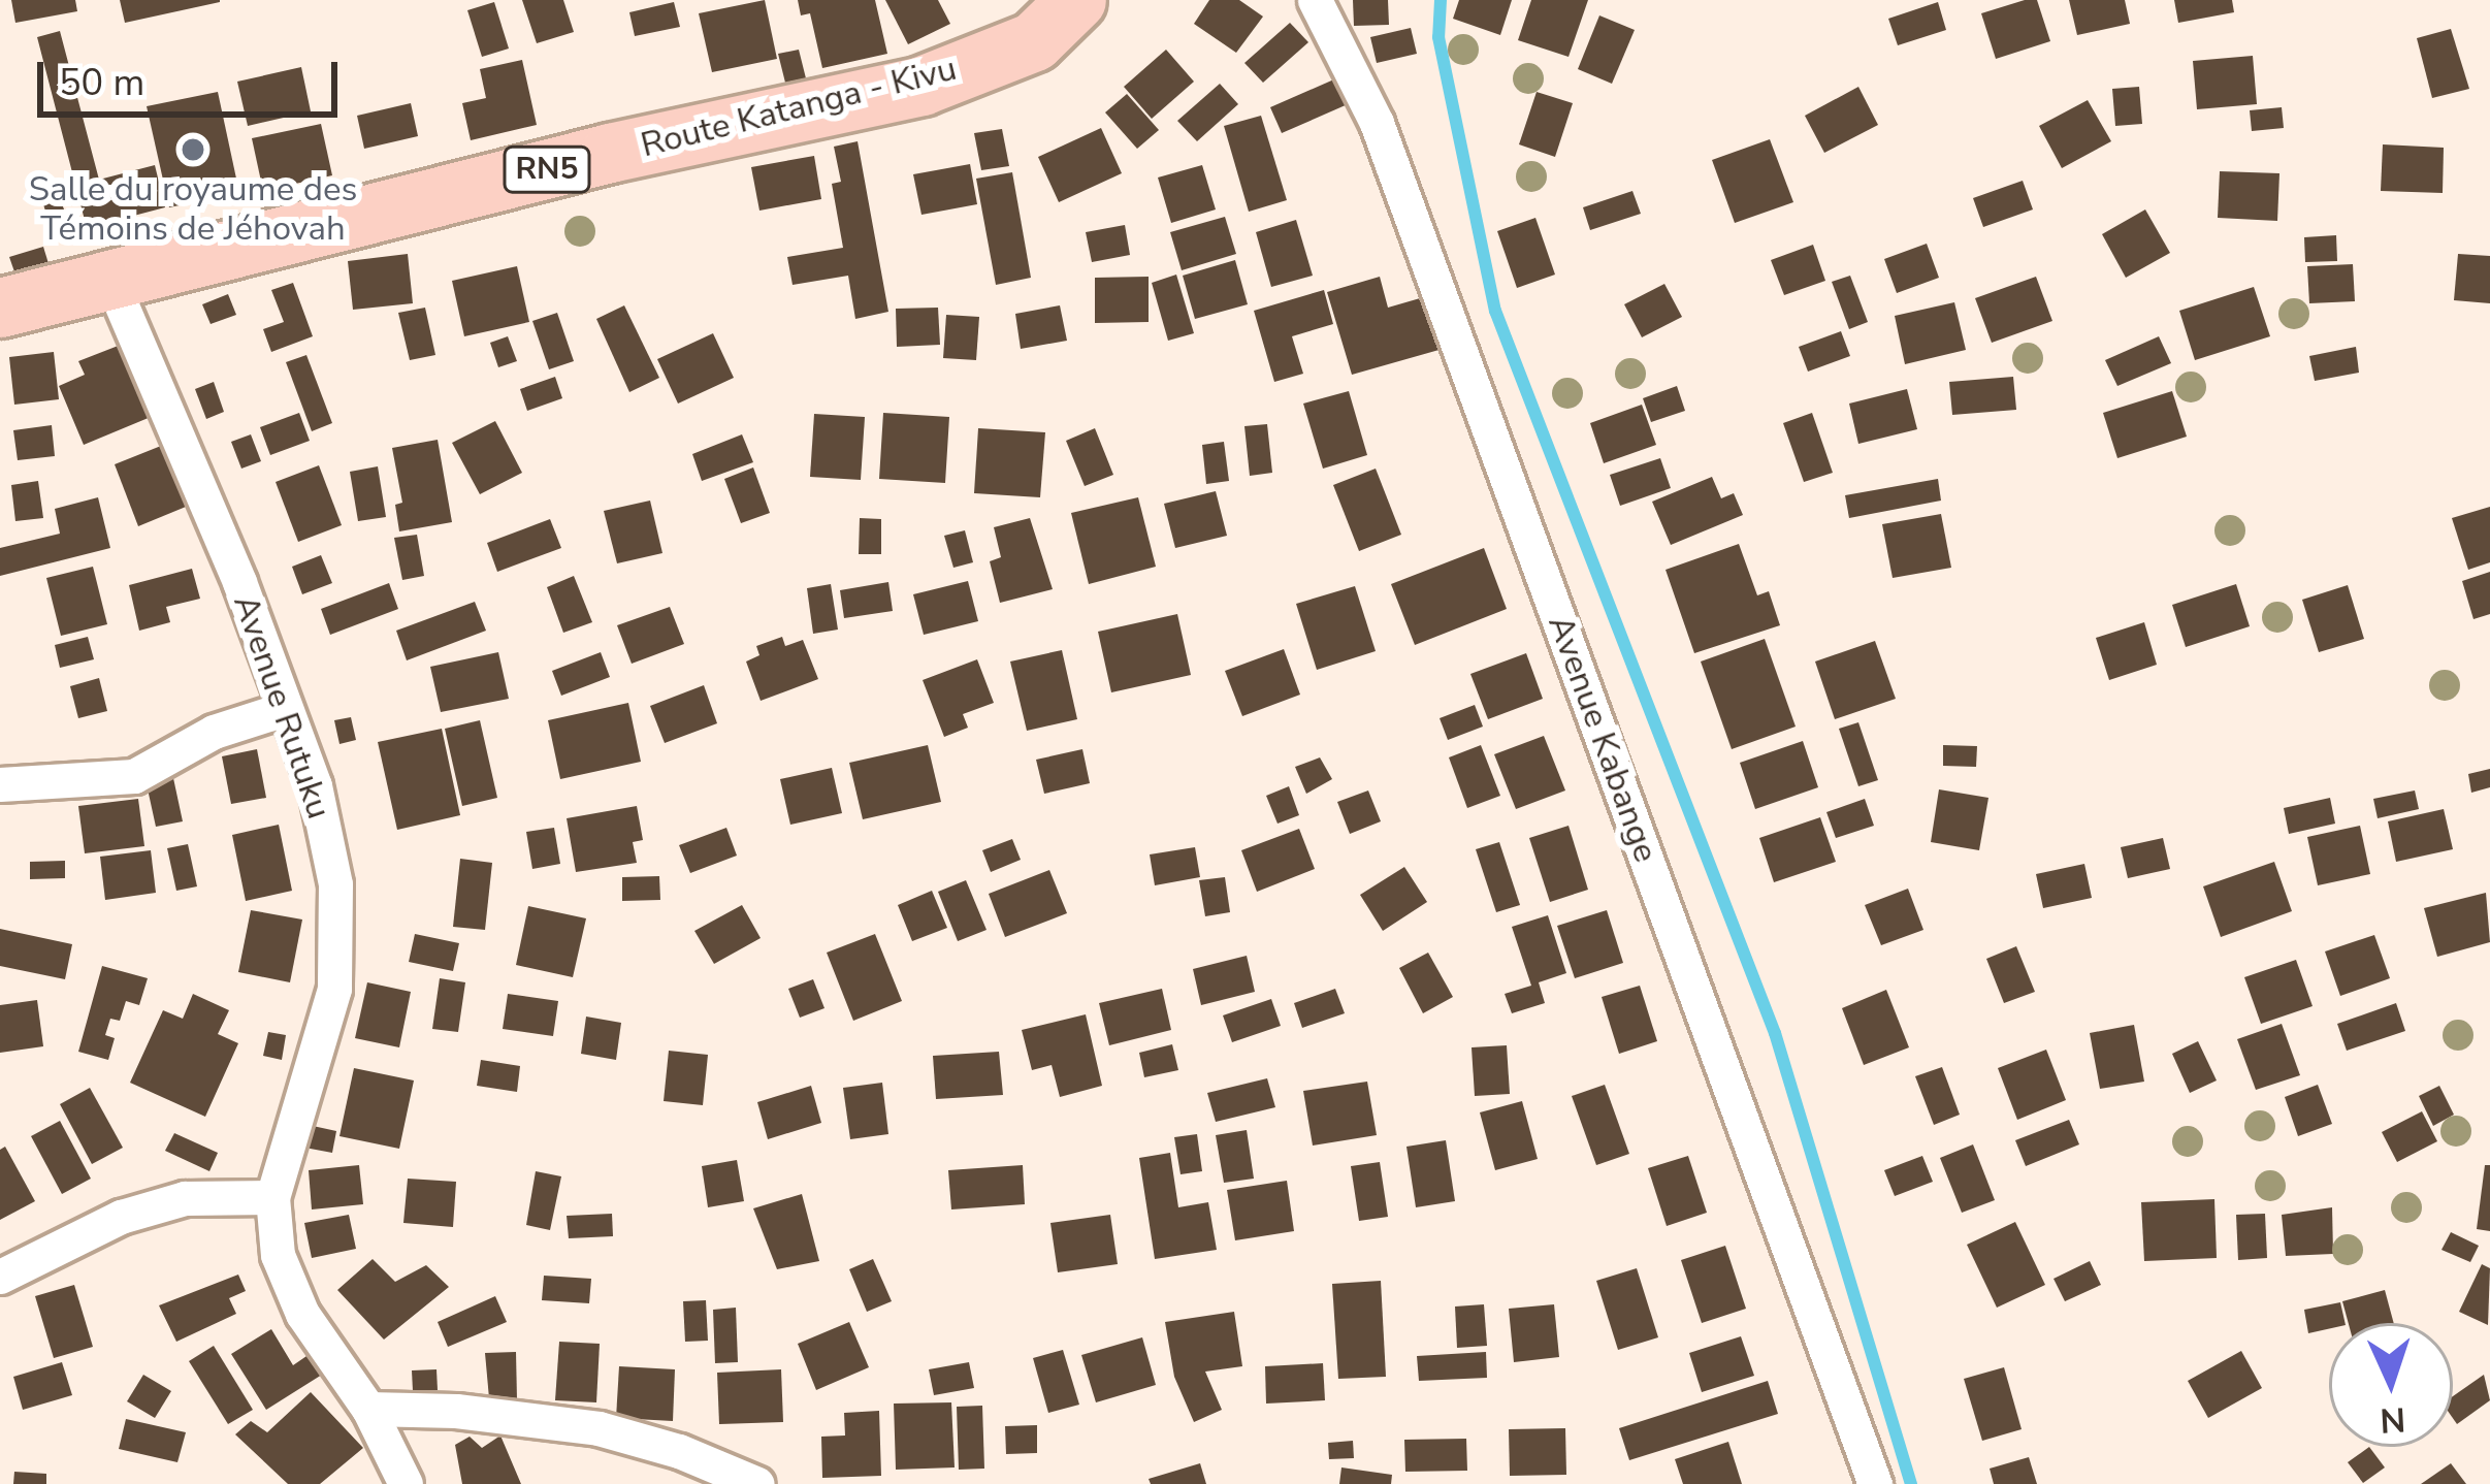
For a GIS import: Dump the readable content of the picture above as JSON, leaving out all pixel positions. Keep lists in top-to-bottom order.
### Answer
{
  "streets": {
    "highway": ["Route Katanga - Kivu", "RN5"],
    "street": ["Avenue Rutuku", "Avenue Kabange"]
  },
  "crossings": [
    ["Route Katanga - Kivu", "Avenue Rutuku"]
  ],
  "places": ["Salle du royaume des Témoins de Jéhovah"],
  "scale_bar": "50 m",
  "north": "bottom"
}
